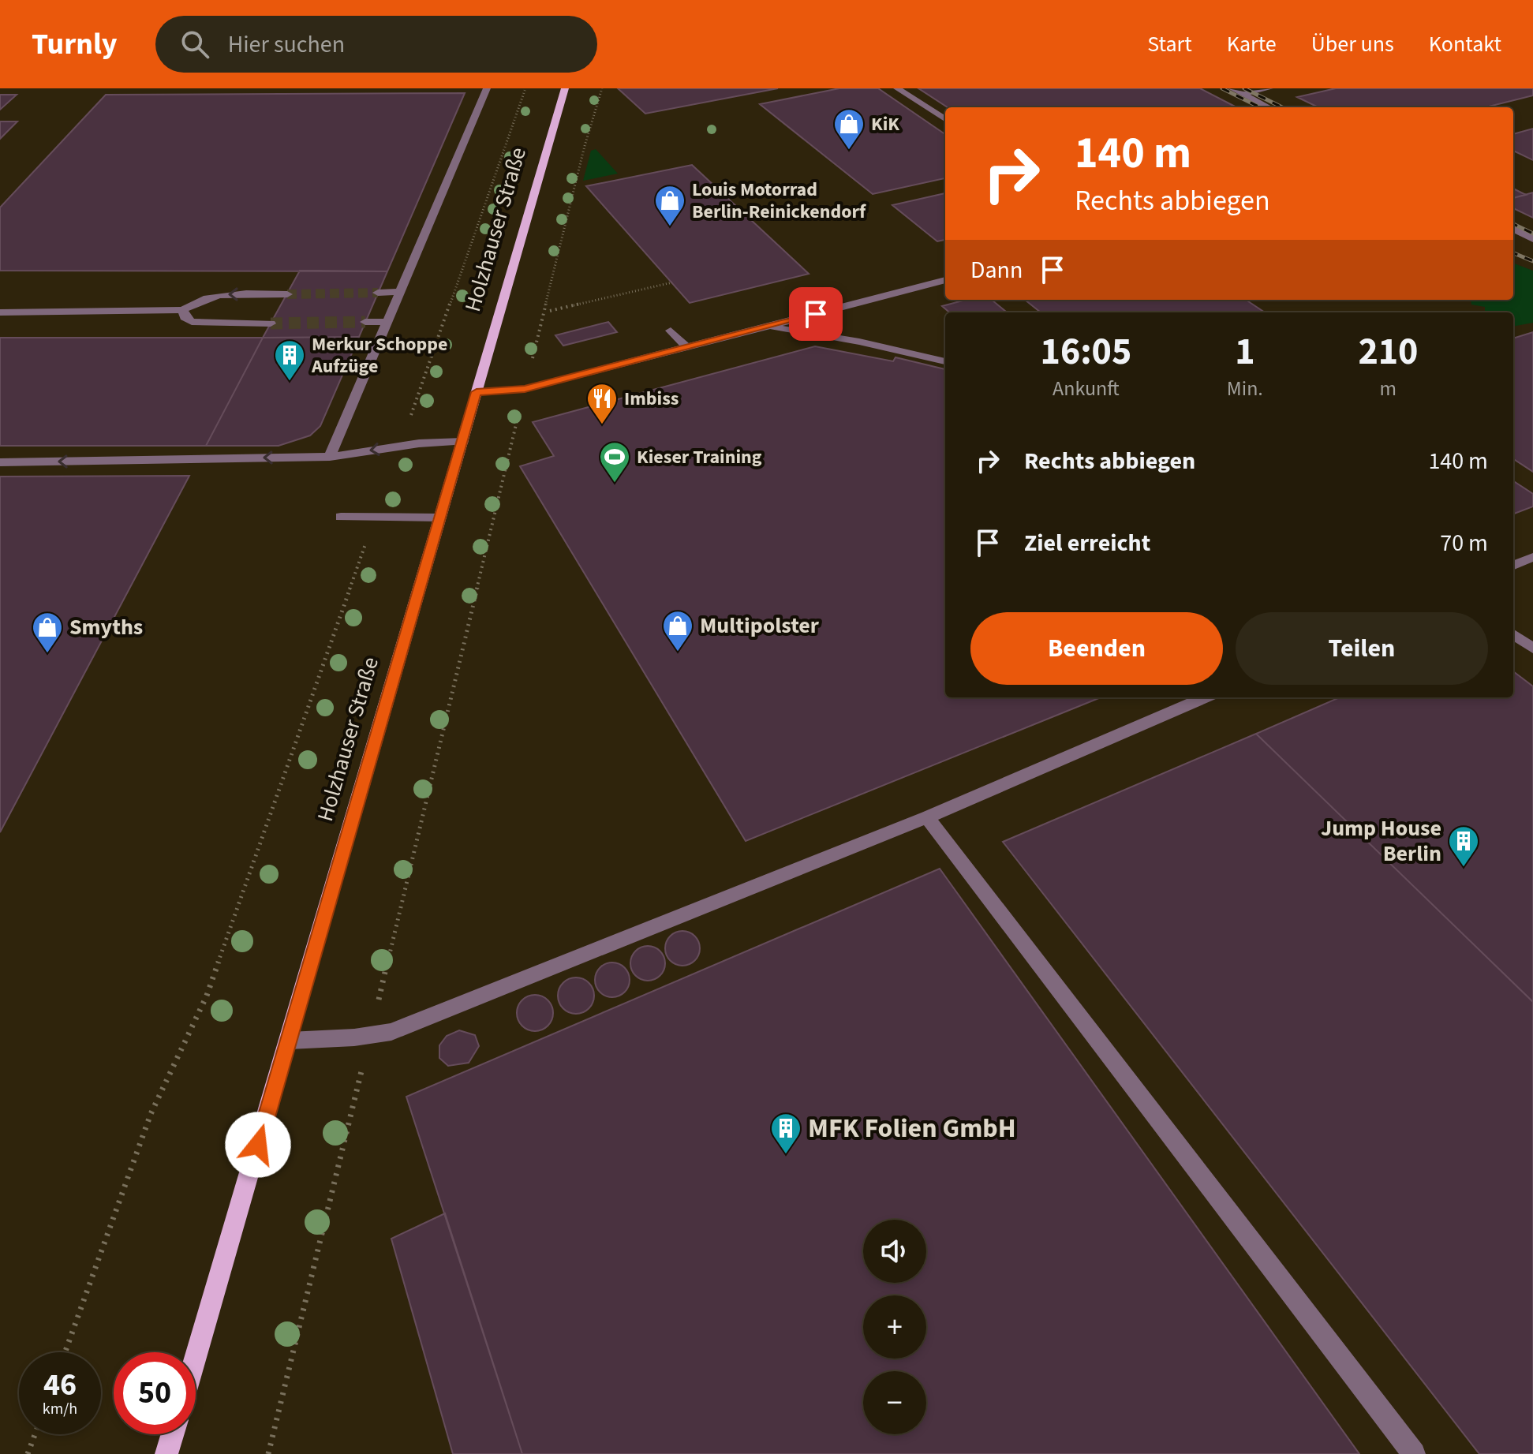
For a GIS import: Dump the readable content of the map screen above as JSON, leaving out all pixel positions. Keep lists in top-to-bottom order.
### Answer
{
  "streets": {
    "main road": ["Holzhauser Straße"]
  },
  "places": {
    "shop": [
      "KiK",
      "Louis Motorrad Berlin-Reinickendorf",
      "Multipolster",
      "Smyths"
    ],
    "building": ["Merkur Schoppe Aufzüge", "Jump House Berlin", "MFK Folien GmbH"],
    "restaurant": ["Imbiss"],
    "sports": ["Kieser Training"]
  },
  "page": {
    "header": "Turnly",
    "search": "Hier suchen",
    "nav": [
      "Start",
      "Karte",
      "Über uns",
      "Kontakt"
    ],
    "turn": ["140 m", "Rechts abbiegen"],
    "then": "Dann",
    "eta": [
      "16:05",
      "Ankunft",
      "1",
      "Min.",
      "210",
      "m"
    ],
    "list": [
      {
        "name": "Rechts abbiegen",
        "value": "140 m"
      },
      {
        "name": "Ziel erreicht",
        "value": "70 m"
      }
    ],
    "buttons": ["Beenden", "Teilen"],
    "map_buttons": ["+", "−"],
    "speed": "46 km/h",
    "limit": "50"
  }
}
